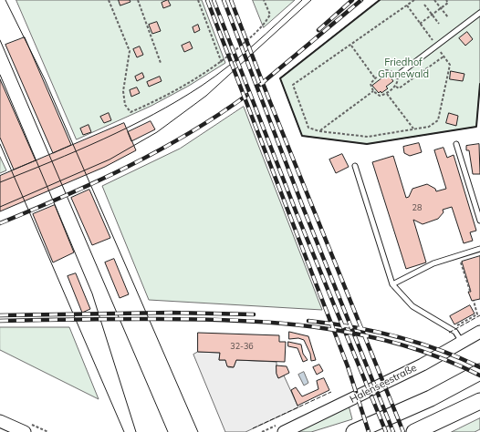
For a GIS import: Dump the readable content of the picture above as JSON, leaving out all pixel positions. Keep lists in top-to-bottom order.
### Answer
{
  "streets": {
    "main road": ["Halenseestraße"]
  },
  "parks": ["Friedhof Grunewald"],
  "house_numbers": ["28", "32-36"]
}
